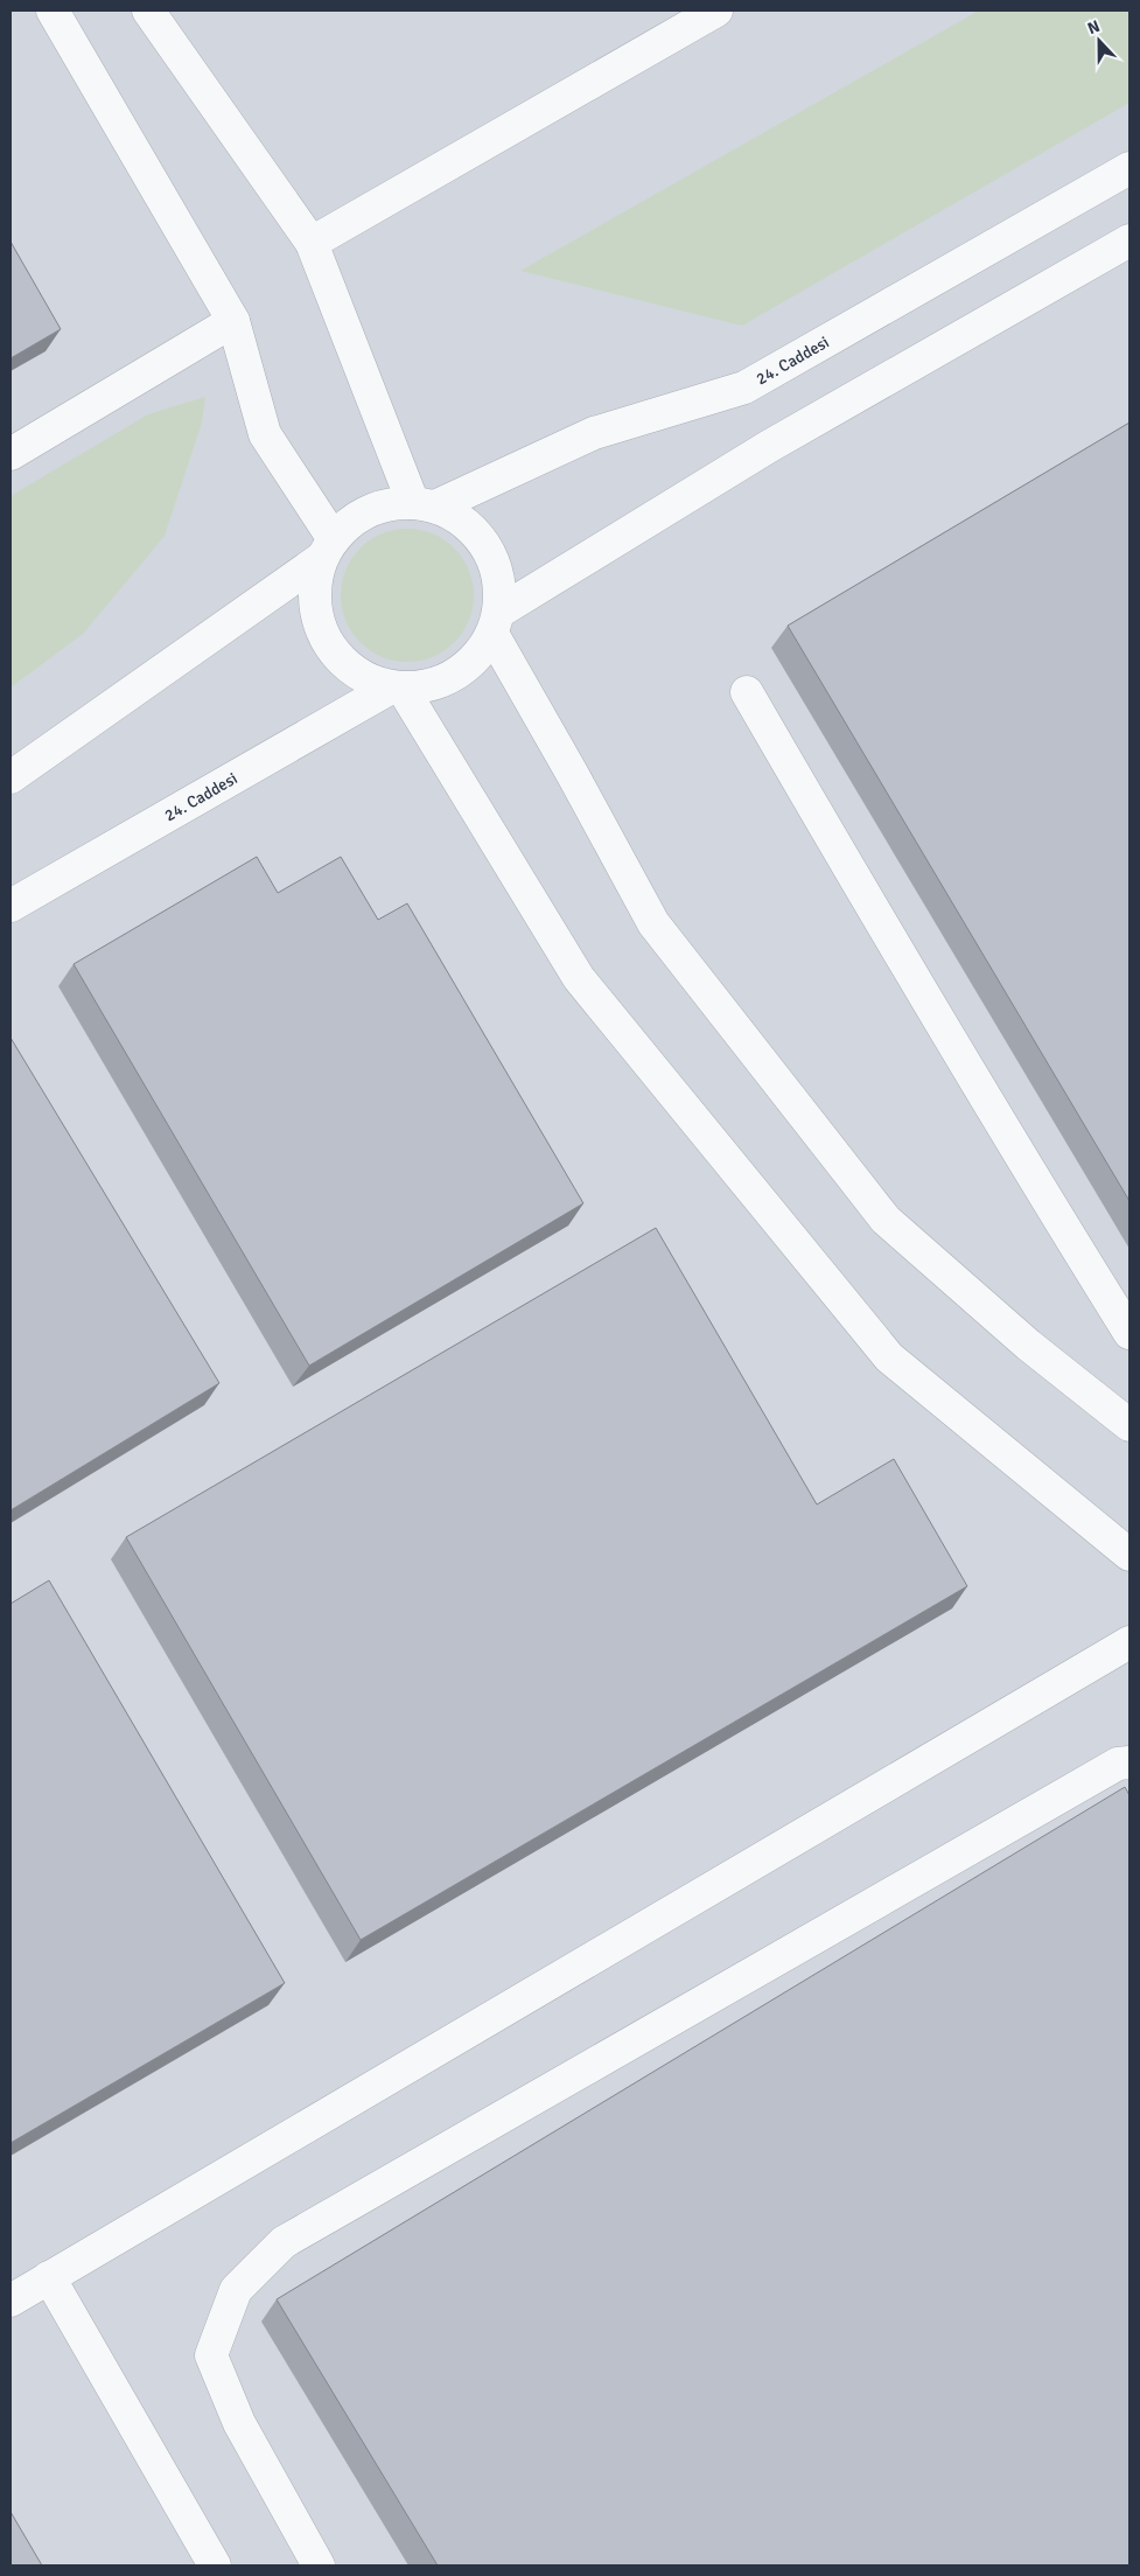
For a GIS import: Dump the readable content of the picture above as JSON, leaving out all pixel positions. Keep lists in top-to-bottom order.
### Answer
{
  "streets": {
    "street": ["24. Caddesi"]
  },
  "north": "top"
}
